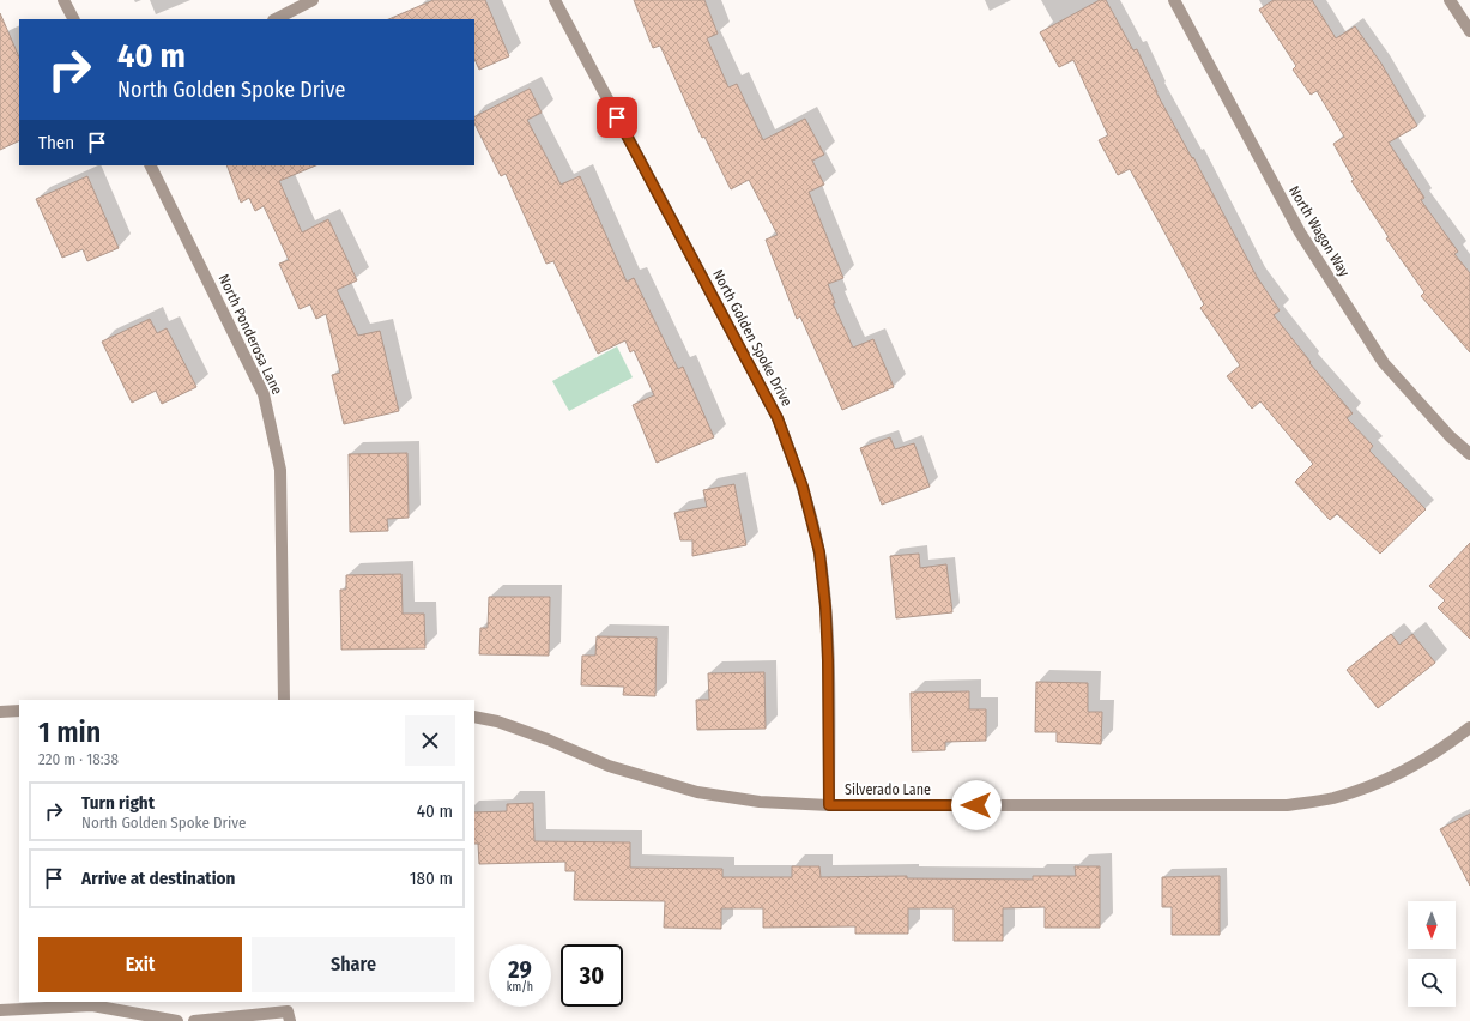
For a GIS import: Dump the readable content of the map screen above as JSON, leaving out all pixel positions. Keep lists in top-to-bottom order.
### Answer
{
  "streets": {
    "street": [
      "North Wagon Way",
      "North Ponderosa Lane",
      "North Golden Spoke Drive",
      "Silverado Lane"
    ]
  },
  "crossings": [
    ["North Golden Spoke Drive", "Silverado Lane"]
  ],
  "north": "bottom",
  "page": {
    "turn": ["40 m", "North Golden Spoke Drive"],
    "then": "Then",
    "heading": ["1 min", "220 m · 18:38"],
    "list": [
      {
        "name": "Turn right",
        "note": "North Golden Spoke Drive",
        "value": "40 m"
      },
      {
        "name": "Arrive at destination",
        "value": "180 m"
      }
    ],
    "buttons": ["Exit", "Share"],
    "speed": "29 km/h",
    "limit": "30"
  }
}
